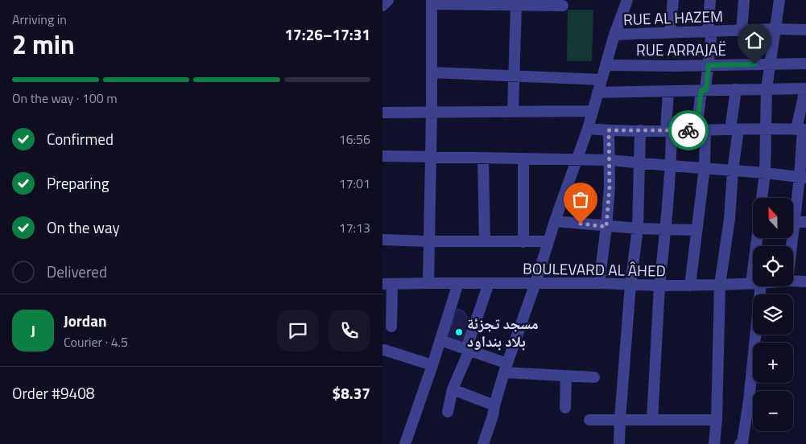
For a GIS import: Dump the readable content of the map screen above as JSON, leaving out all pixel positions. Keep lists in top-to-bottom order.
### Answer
{
  "streets": {
    "street": ["RUE AL HAZEM", "RUE ARRAJAË", "BOULEVARD AL ÂHED"]
  },
  "places": ["مسجد تجزئة بلاد بنداود"],
  "north": "top",
  "page": {
    "heading": ["2 min", "Arriving in", "17:26–17:31"],
    "panel": [
      "Jordan",
      "Courier · 4.5",
      "Order #9408",
      "$8.37"
    ],
    "bar": "On the way · 100 m",
    "list": [
      ["Confirmed", "16:56"],
      ["Preparing", "17:01"],
      ["On the way", "17:13"],
      "Delivered"
    ],
    "map_buttons": ["+", "−"],
    "round": "J"
  }
}
